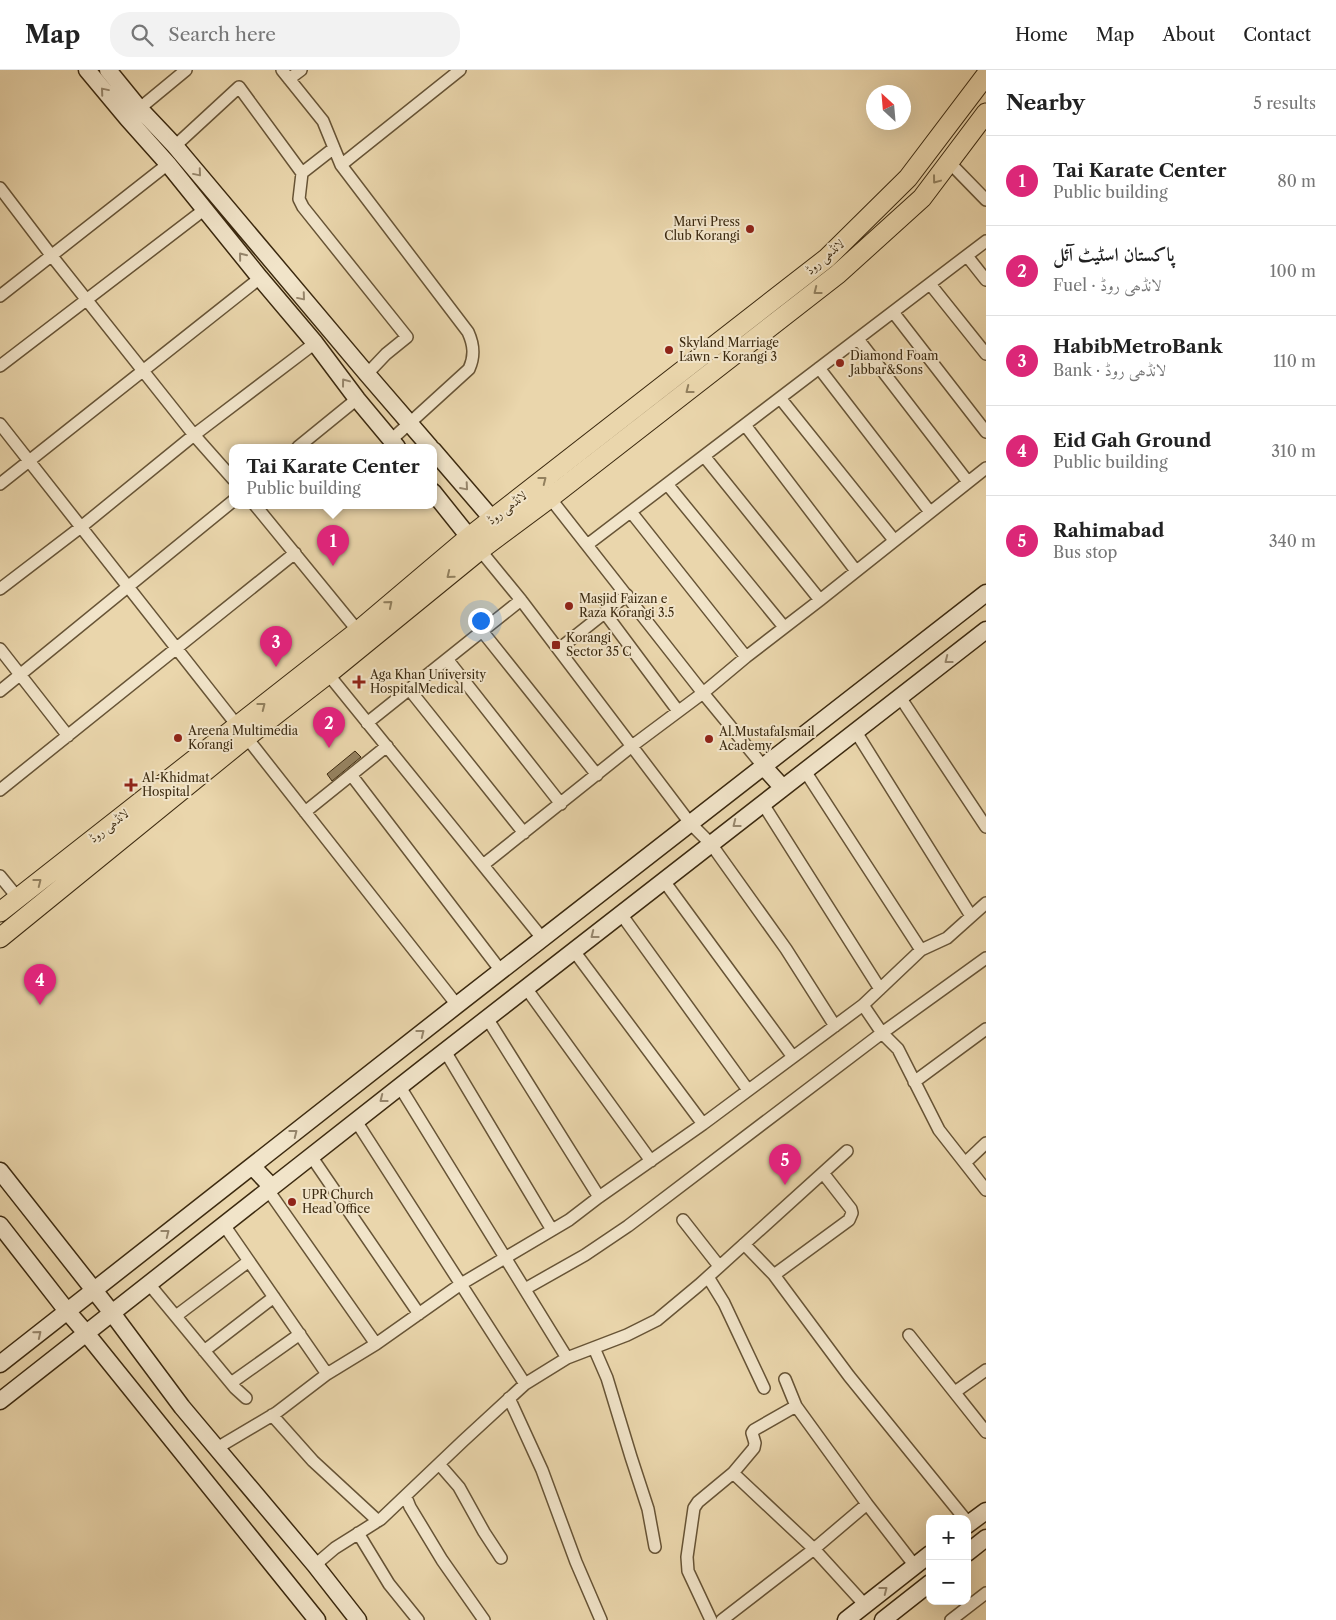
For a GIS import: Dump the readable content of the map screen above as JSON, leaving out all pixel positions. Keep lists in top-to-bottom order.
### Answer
{
  "streets": {
    "main road": ["لانڈھی روڈ"]
  },
  "places": {
    "other": [
      "Marvi Press Club Korangi",
      "Skyland Marriage Lawn - Korangi 3",
      "Diamond Foam Jabbar&Sons",
      "Masjid Faizan e Raza Korangi 3.5",
      "Areena Multimedia Korangi",
      "Al.MustafaIsmail Academy",
      "UPR Church Head Office"
    ],
    "transit": ["Korangi Sector 35 C"],
    "health": ["Aga Khan University HospitalMedical", "Al-Khidmat Hospital"]
  },
  "north": "top left",
  "page": {
    "header": "Map",
    "search": "Search here",
    "nav": [
      "Home",
      "Map",
      "About",
      "Contact"
    ],
    "heading": ["Nearby", "5 results"],
    "list": [
      {
        "mark": "1",
        "name": "Tai Karate Center",
        "note": "Public building",
        "value": "80 m"
      },
      {
        "mark": "2",
        "name": "پاکستان اسٹیٹ آئل",
        "note": "Fuel · لانڈھی روڈ",
        "value": "100 m"
      },
      {
        "mark": "3",
        "name": "HabibMetroBank",
        "note": "Bank · لانڈھی روڈ",
        "value": "110 m"
      },
      {
        "mark": "4",
        "name": "Eid Gah Ground",
        "note": "Public building",
        "value": "310 m"
      },
      {
        "mark": "5",
        "name": "Rahimabad",
        "note": "Bus stop",
        "value": "340 m"
      }
    ],
    "popup": ["Tai Karate Center", "Public building"],
    "pins": [
      "1",
      "3",
      "2",
      "4",
      "5"
    ],
    "map_buttons": ["+", "−"]
  }
}
